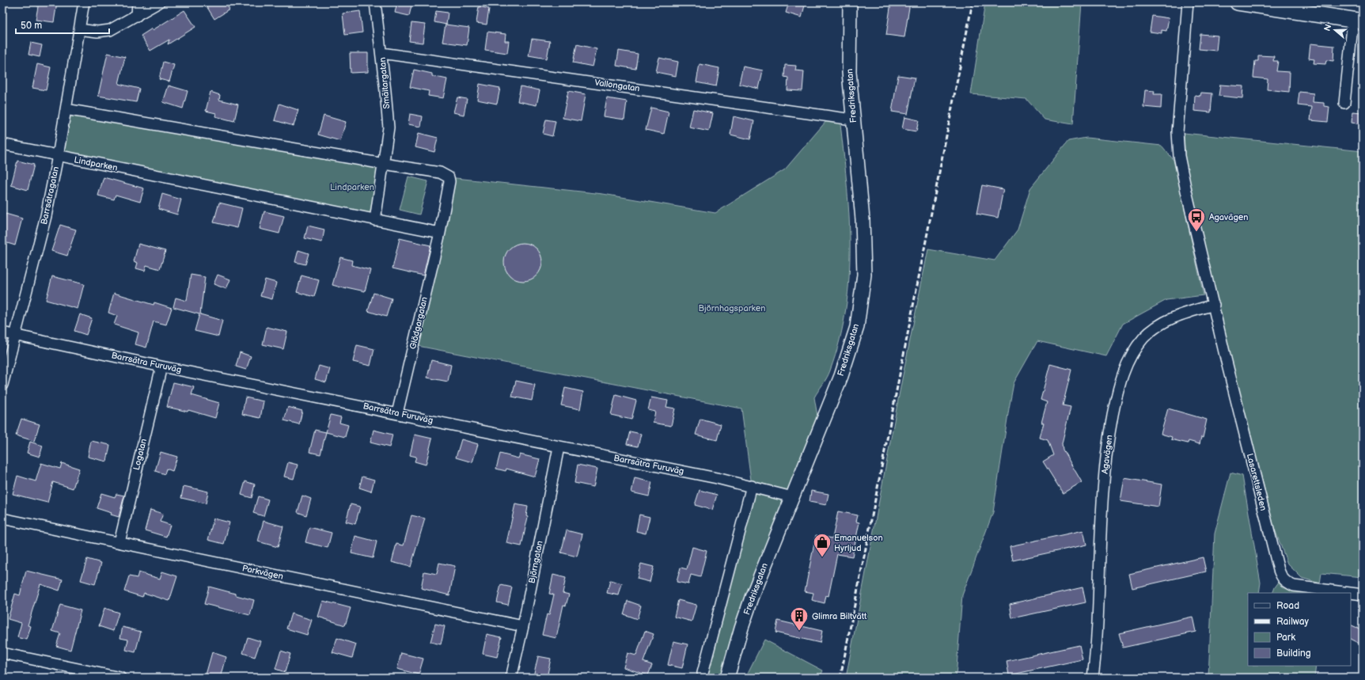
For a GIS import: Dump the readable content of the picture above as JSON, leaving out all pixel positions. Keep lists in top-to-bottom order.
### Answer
{
  "streets": {
    "street": [
      "Smältargatan",
      "Vallongatan",
      "Fredriksgatan",
      "Lindparken",
      "Barrsätragatan",
      "Glödgargatan",
      "Barrsätra Furuväg",
      "Logatan",
      "Agavägen",
      "Lasarettsleden",
      "Björngatan",
      "Parkvägen"
    ]
  },
  "crossings": [
    ["Smältargatan", "Vallongatan"],
    ["Vallongatan", "Fredriksgatan"],
    ["Fredriksgatan", "Barrsätra Furuväg"],
    ["Lindparken", "Barrsätragatan"],
    ["Lindparken", "Glödgargatan"],
    ["Barrsätragatan", "Barrsätra Furuväg"],
    ["Glödgargatan", "Barrsätra Furuväg"],
    ["Barrsätra Furuväg", "Logatan"],
    ["Barrsätra Furuväg", "Björngatan"],
    ["Logatan", "Parkvägen"],
    ["Agavägen", "Lasarettsleden"],
    ["Björngatan", "Parkvägen"]
  ],
  "parks": ["Lindparken", "Björnhagsparken"],
  "places": {
    "bus stop": ["Agavägen"],
    "shop": ["Emanuelson Hyrljud"],
    "building": ["Glimra Biltvätt"]
  },
  "legend": [
    "Road",
    "Railway",
    "Park",
    "Building"
  ],
  "scale_bar": "50 m",
  "north": "left"
}
